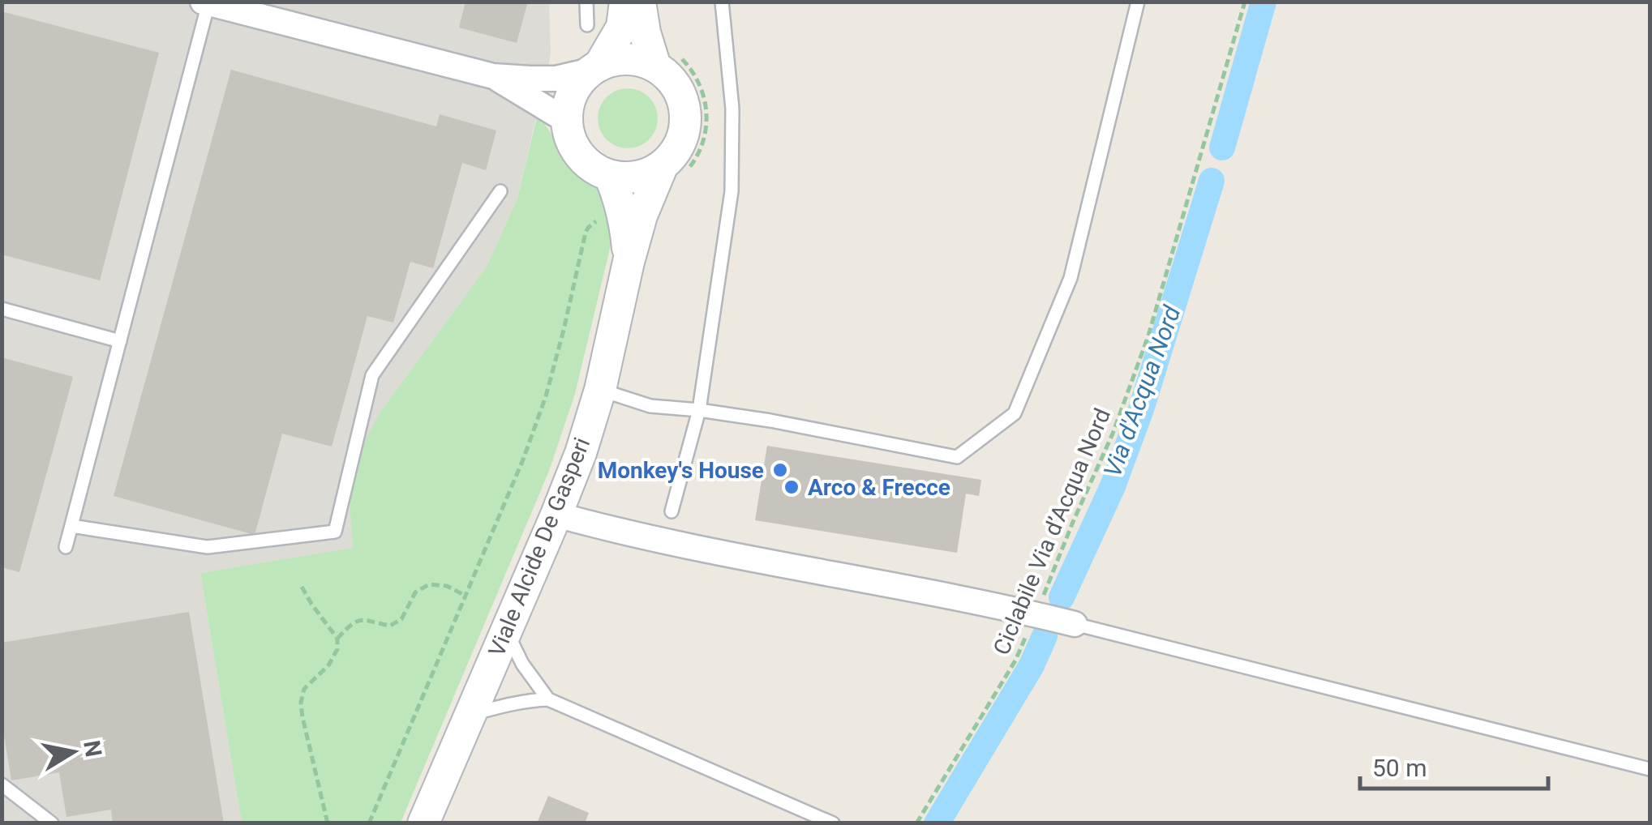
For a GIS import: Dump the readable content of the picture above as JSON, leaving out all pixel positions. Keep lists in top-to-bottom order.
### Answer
{
  "streets": {
    "street": ["Viale Alcide De Gasperi"],
    "path": ["Ciclabile Via d’Acqua Nord"]
  },
  "water": ["Via d'Acqua Nord"],
  "places": ["Monkey's House", "Arco & Frecce"],
  "scale_bar": "50 m",
  "north": "right"
}
